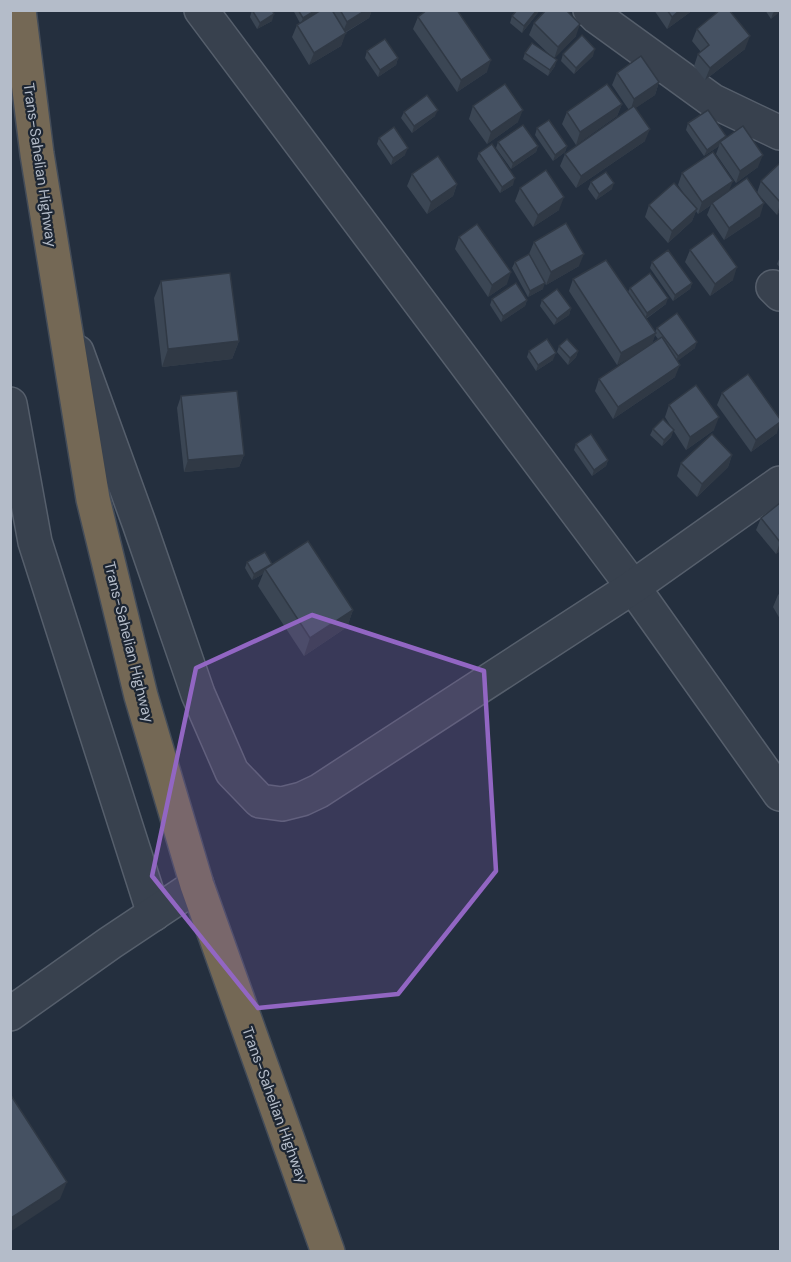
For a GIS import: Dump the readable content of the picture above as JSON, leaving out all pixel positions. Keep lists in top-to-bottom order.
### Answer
{
  "streets": {
    "highway": ["Trans-Sahelian Highway"]
  }
}
